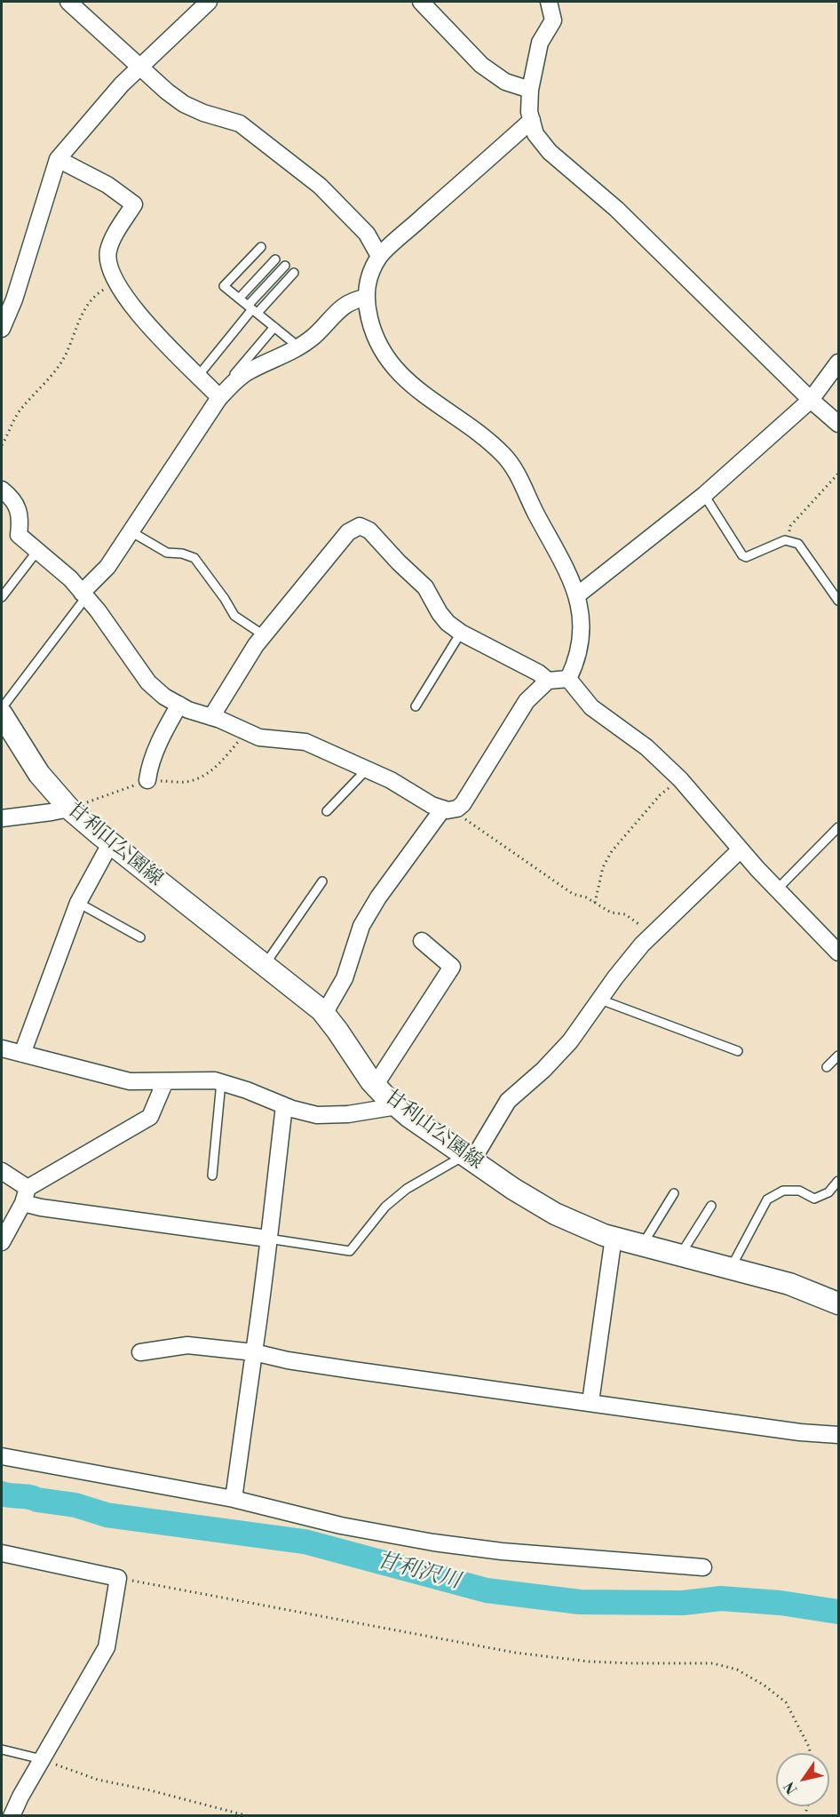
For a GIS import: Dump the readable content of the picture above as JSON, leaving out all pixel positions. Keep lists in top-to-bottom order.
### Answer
{
  "streets": {
    "main road": ["甘利山公園線"]
  },
  "water": ["甘利沢川"],
  "north": "bottom left"
}
